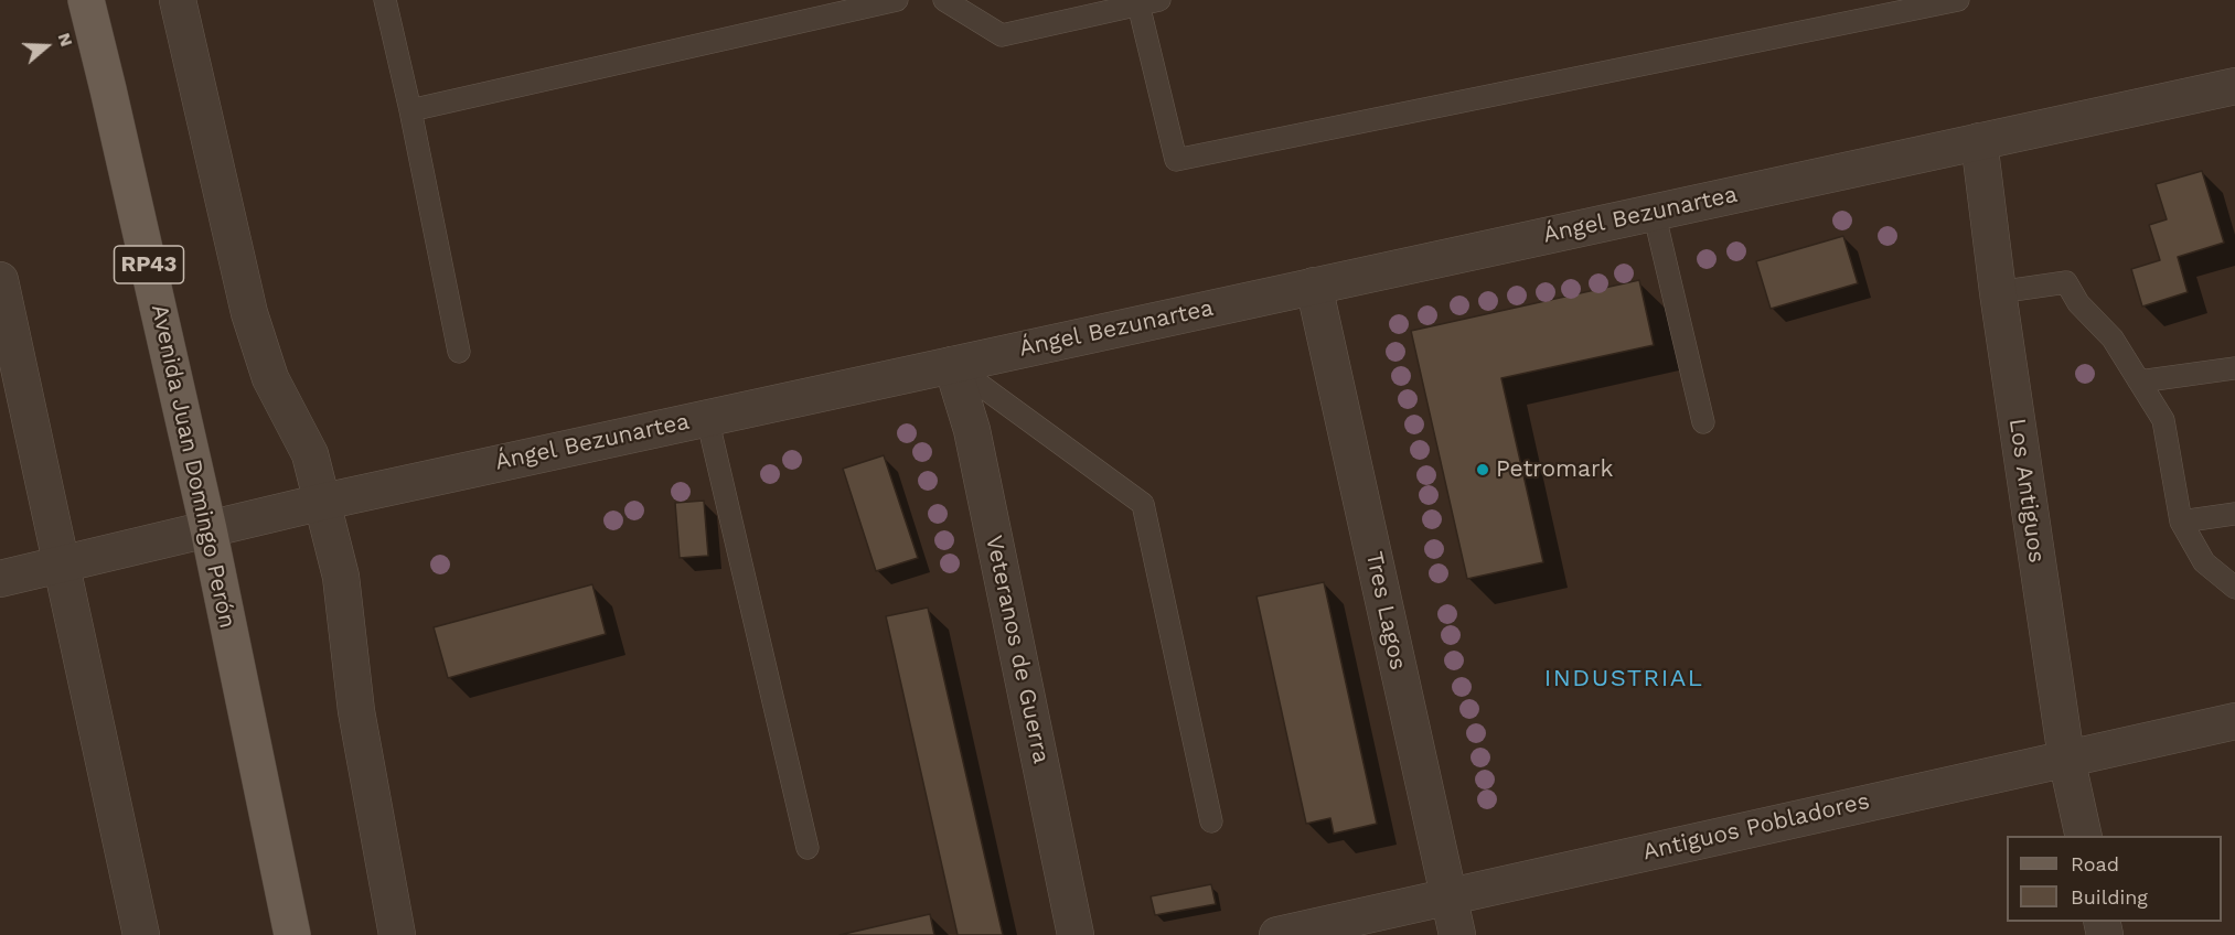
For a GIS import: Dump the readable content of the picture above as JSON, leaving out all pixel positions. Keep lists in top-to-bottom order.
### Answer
{
  "streets": {
    "main road": ["RP43", "Avenida Juan Domingo Perón"],
    "street": [
      "Ángel Bezunartea",
      "Los Antiguos",
      "Tres Lagos",
      "Veteranos de Guerra",
      "Antiguos Pobladores"
    ]
  },
  "crossings": [
    ["Ángel Bezunartea", "Avenida Juan Domingo Perón"],
    ["Ángel Bezunartea", "Los Antiguos"],
    ["Ángel Bezunartea", "Tres Lagos"],
    ["Ángel Bezunartea", "Veteranos de Guerra"],
    ["Los Antiguos", "Antiguos Pobladores"],
    ["Tres Lagos", "Antiguos Pobladores"]
  ],
  "districts": ["INDUSTRIAL"],
  "places": ["Petromark"],
  "legend": ["Road", "Building"],
  "north": "right"
}
